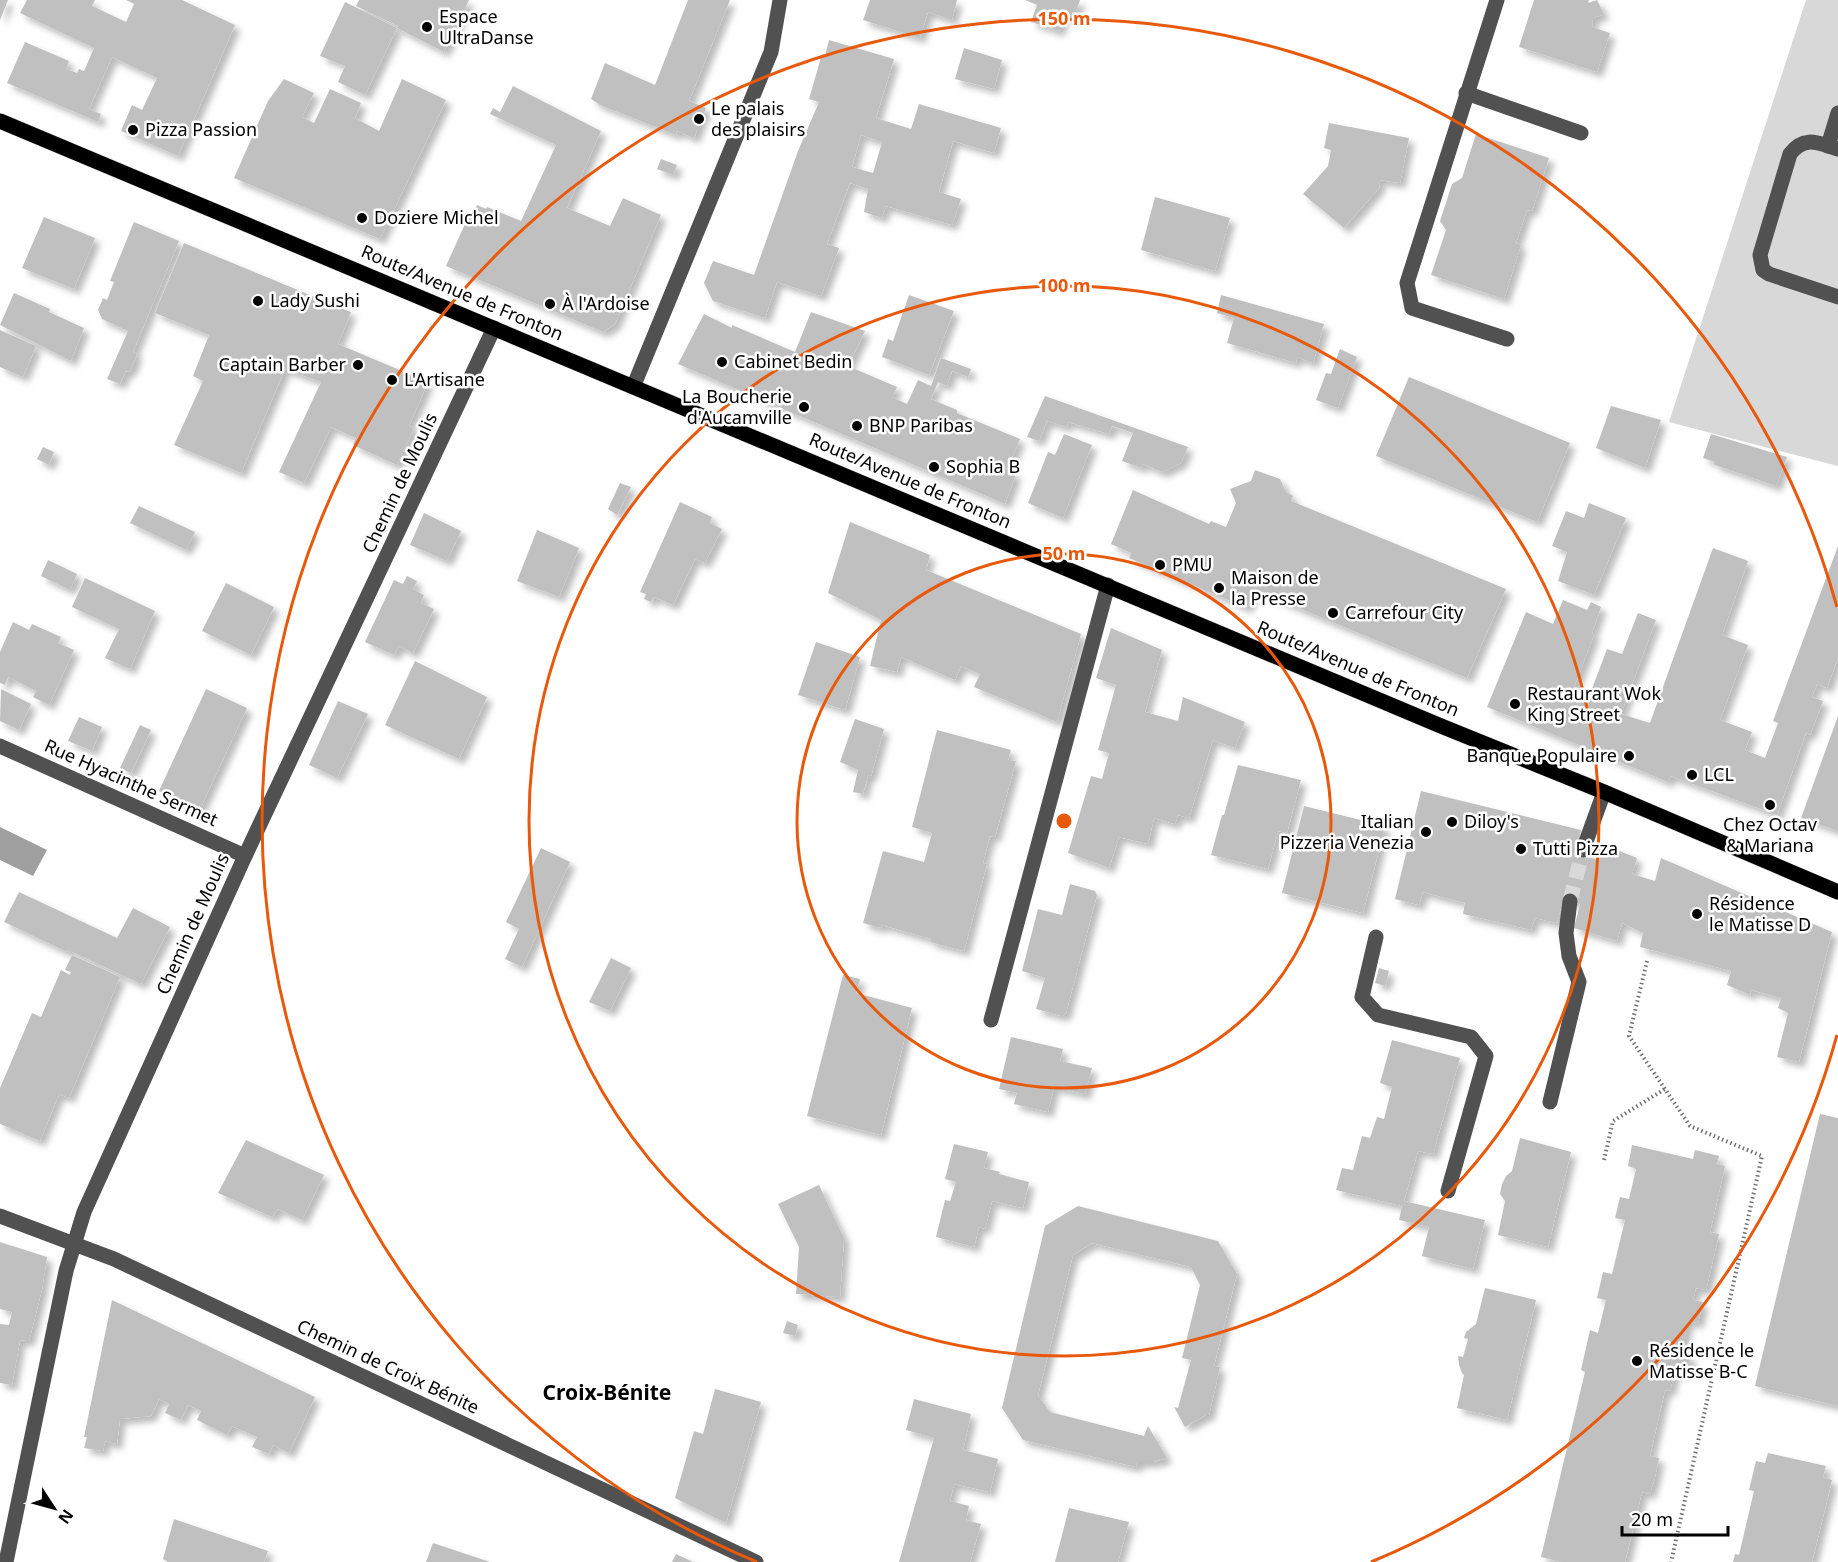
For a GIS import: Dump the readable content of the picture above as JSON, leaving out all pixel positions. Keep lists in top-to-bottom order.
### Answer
{
  "streets": {
    "main road": ["Route/Avenue de Fronton"],
    "street": ["Chemin de Moulis", "Rue Hyacinthe Sermet", "Chemin de Croix Bénite"]
  },
  "crossings": [
    ["Route/Avenue de Fronton", "Chemin de Moulis"],
    ["Chemin de Moulis", "Rue Hyacinthe Sermet"],
    ["Chemin de Moulis", "Chemin de Croix Bénite"]
  ],
  "districts": ["Croix-Bénite"],
  "places": [
    "Espace UltraDanse",
    "Le palais des plaisirs",
    "Pizza Passion",
    "Doziere Michel",
    "Lady Sushi",
    "À l'Ardoise",
    "Cabinet Bedin",
    "Captain Barber",
    "L'Artisane",
    "La Boucherie d'Aucamville",
    "BNP Paribas",
    "Sophia B",
    "PMU",
    "Maison de la Presse",
    "Carrefour City",
    "Restaurant Wok King Street",
    "Banque Populaire",
    "LCL",
    "Chez Octav & Mariana",
    "Diloy's",
    "Italian Pizzeria Venezia",
    "Tutti Pizza",
    "Résidence le Matisse D",
    "Résidence le Matisse B-C"
  ],
  "scale_bar": "20 m",
  "north": "bottom right",
  "rings": ["150 m", "100 m", "50 m"]
}
